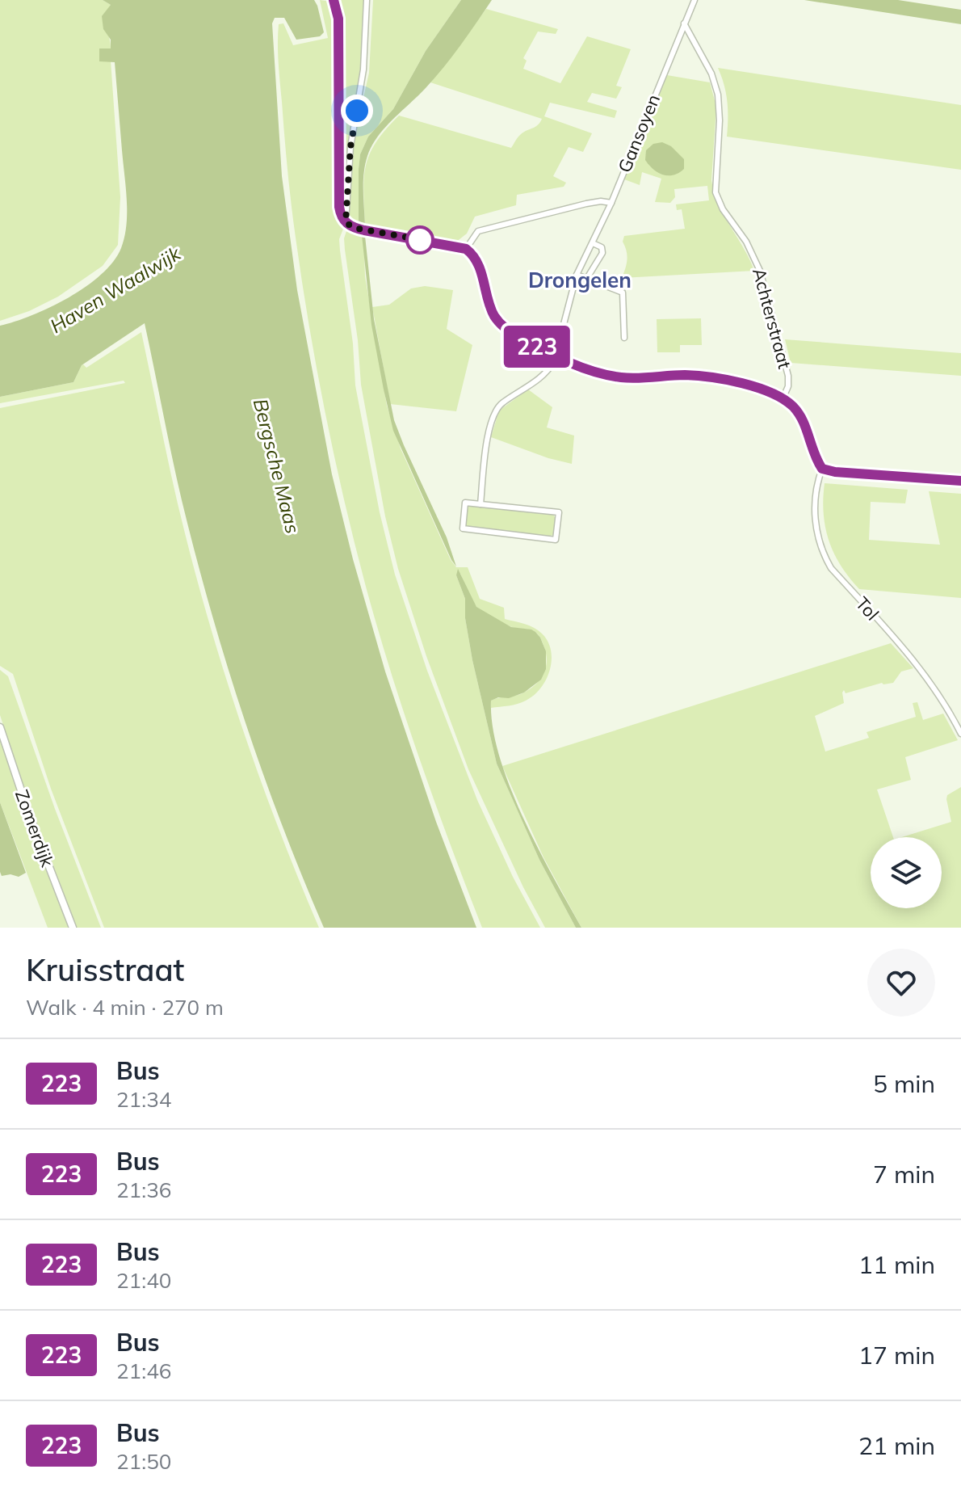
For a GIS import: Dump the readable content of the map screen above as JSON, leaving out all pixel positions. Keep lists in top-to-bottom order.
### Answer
{
  "streets": {
    "street": [
      "Gansoyen",
      "Achterstraat",
      "Tol",
      "Zomerdijk"
    ]
  },
  "crossings": [
    ["Gansoyen", "Achterstraat"]
  ],
  "districts": ["Drongelen"],
  "water": ["Haven Waalwijk", "Bergsche Maas"],
  "lines": ["bus line 223"],
  "page": {
    "on_map": "223",
    "heading": ["Kruisstraat", "Walk · 4 min · 270 m"],
    "list": [
      {
        "mark": "223",
        "name": "Bus",
        "note": "21:34",
        "value": "5 min"
      },
      {
        "mark": "223",
        "name": "Bus",
        "note": "21:36",
        "value": "7 min"
      },
      {
        "mark": "223",
        "name": "Bus",
        "note": "21:40",
        "value": "11 min"
      },
      {
        "mark": "223",
        "name": "Bus",
        "note": "21:46",
        "value": "17 min"
      },
      {
        "mark": "223",
        "name": "Bus",
        "note": "21:50",
        "value": "21 min"
      }
    ]
  }
}
